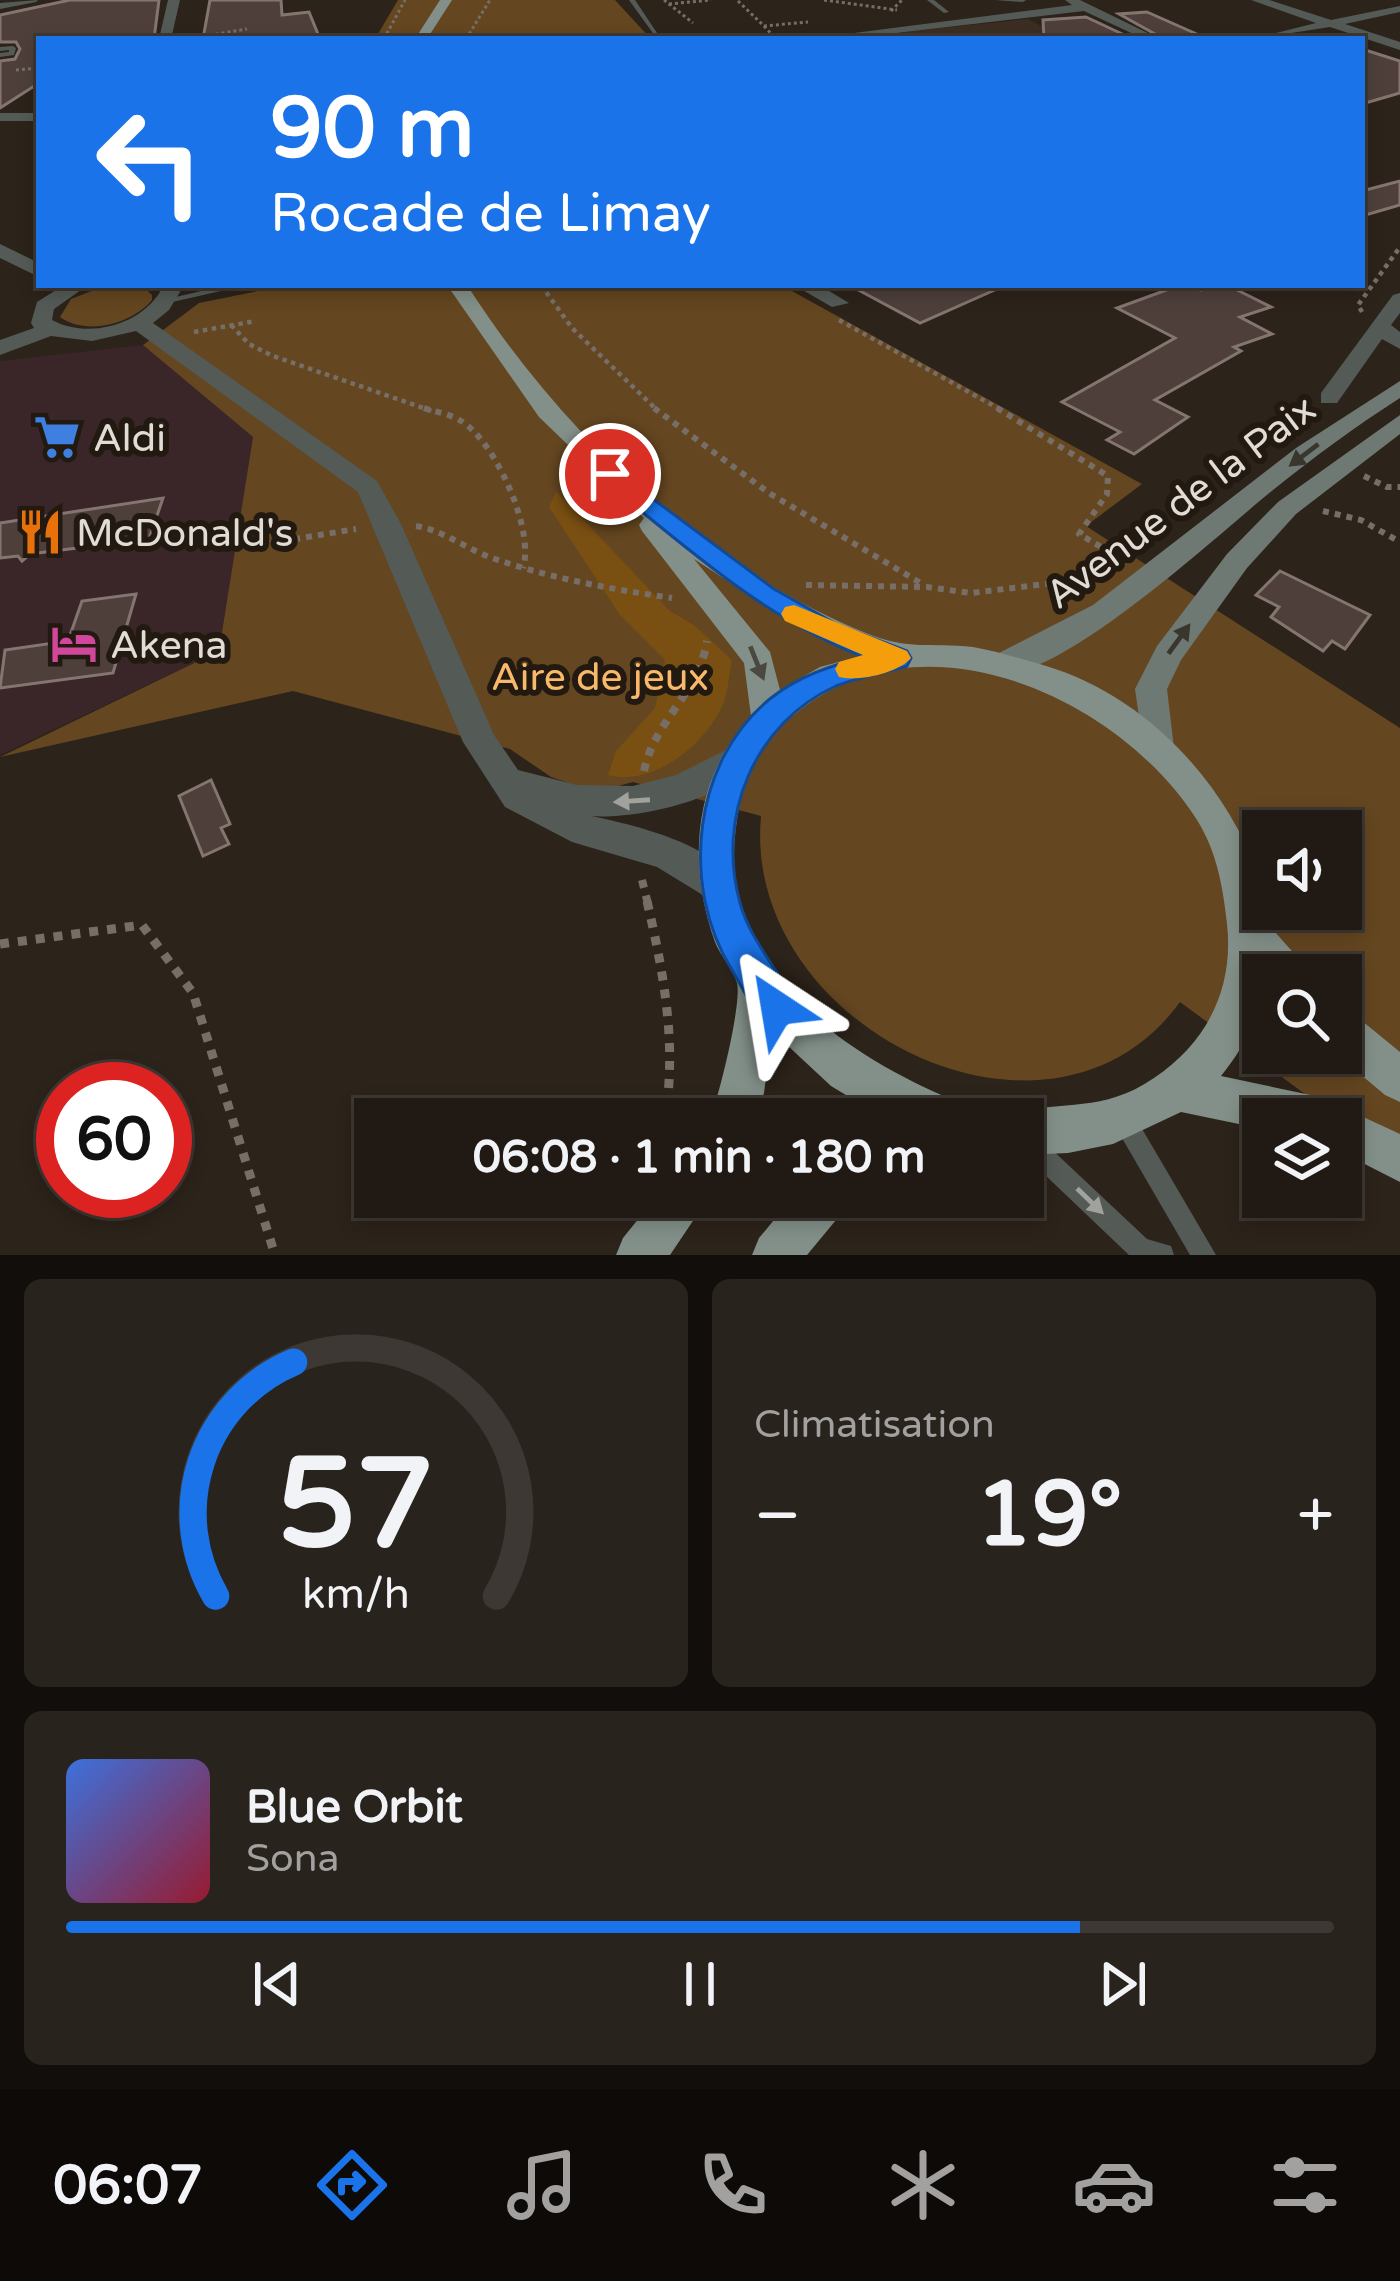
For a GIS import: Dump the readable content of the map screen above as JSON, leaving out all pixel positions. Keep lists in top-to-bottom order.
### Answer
{
  "streets": {
    "street": ["Avenue de la Paix"]
  },
  "parks": ["Aire de jeux"],
  "places": {
    "supermarket": ["Aldi"],
    "restaurant": ["McDonald's"],
    "hotel": ["Akena"]
  },
  "page": {
    "turn": ["90 m", "Rocade de Limay"],
    "limit": "60",
    "trip": "06:08 · 1 min · 180 m",
    "tile": "Climatisation",
    "heat": ["−", "19°", "+"],
    "song": ["Blue Orbit", "Sona"],
    "tabs": "06:07",
    "gauge": ["57", "km/h"]
  }
}
